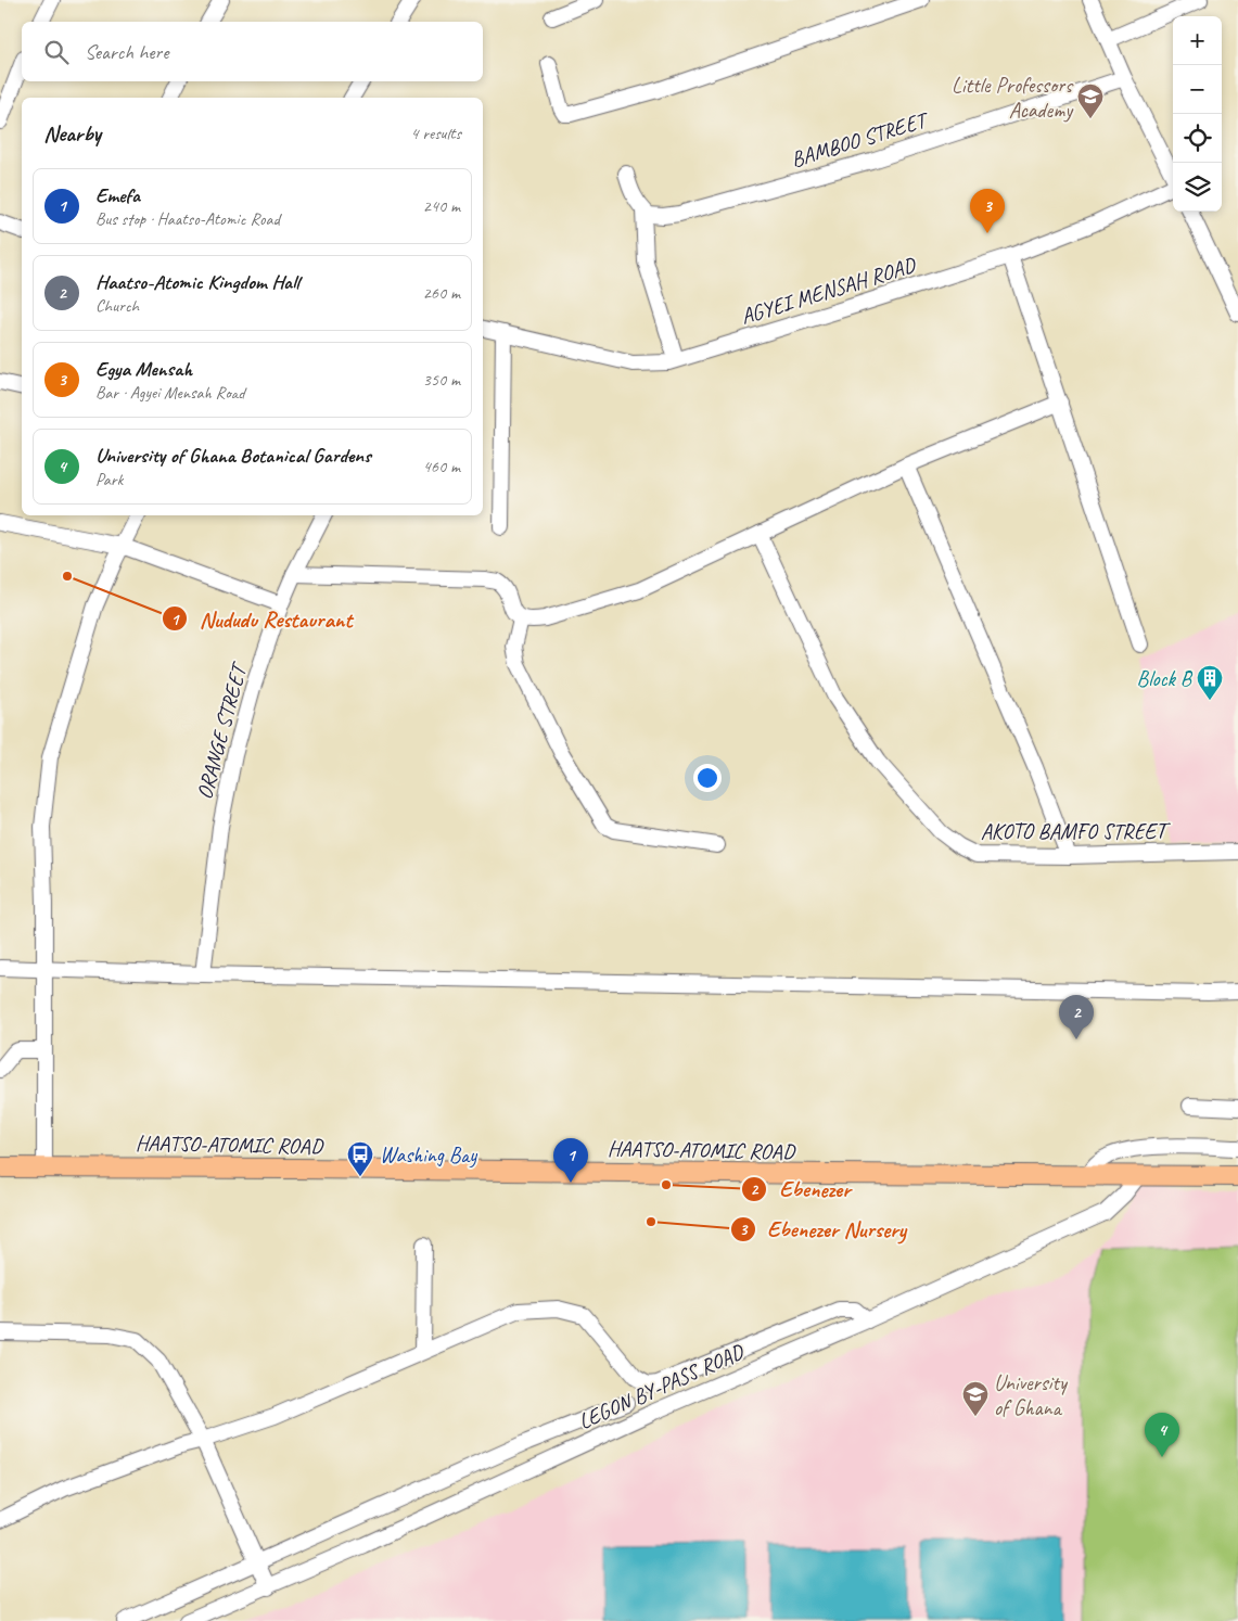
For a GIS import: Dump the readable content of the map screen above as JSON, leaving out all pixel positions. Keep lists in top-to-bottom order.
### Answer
{
  "streets": {
    "main road": ["HAATSO-ATOMIC ROAD"],
    "street": [
      "BAMBOO STREET",
      "AGYEI MENSAH ROAD",
      "ORANGE STREET",
      "AKOTO BAMFO STREET",
      "LEGON BY-PASS ROAD"
    ]
  },
  "crossings": [
    ["HAATSO-ATOMIC ROAD", "LEGON BY-PASS ROAD"]
  ],
  "places": {
    "school or university": ["Little Professors Academy", "University of Ghana"],
    "other": ["Nududu Restaurant", "Ebenezer", "Ebenezer Nursery"],
    "building": ["Block B"],
    "bus stop": ["Washing Bay"]
  },
  "page": {
    "map_buttons": ["+", "−"],
    "search": "Search here",
    "heading": ["Nearby", "4 results"],
    "list": [
      {
        "mark": "1",
        "name": "Emefa",
        "note": "Bus stop · Haatso-Atomic Road",
        "value": "240 m"
      },
      {
        "mark": "2",
        "name": "Haatso-Atomic Kingdom Hall",
        "note": "Church",
        "value": "260 m"
      },
      {
        "mark": "3",
        "name": "Egya Mensah",
        "note": "Bar · Agyei Mensah Road",
        "value": "350 m"
      },
      {
        "mark": "4",
        "name": "University of Ghana Botanical Gardens",
        "note": "Park",
        "value": "460 m"
      }
    ],
    "pins": [
      "3",
      "2",
      "1",
      "4"
    ]
  }
}
